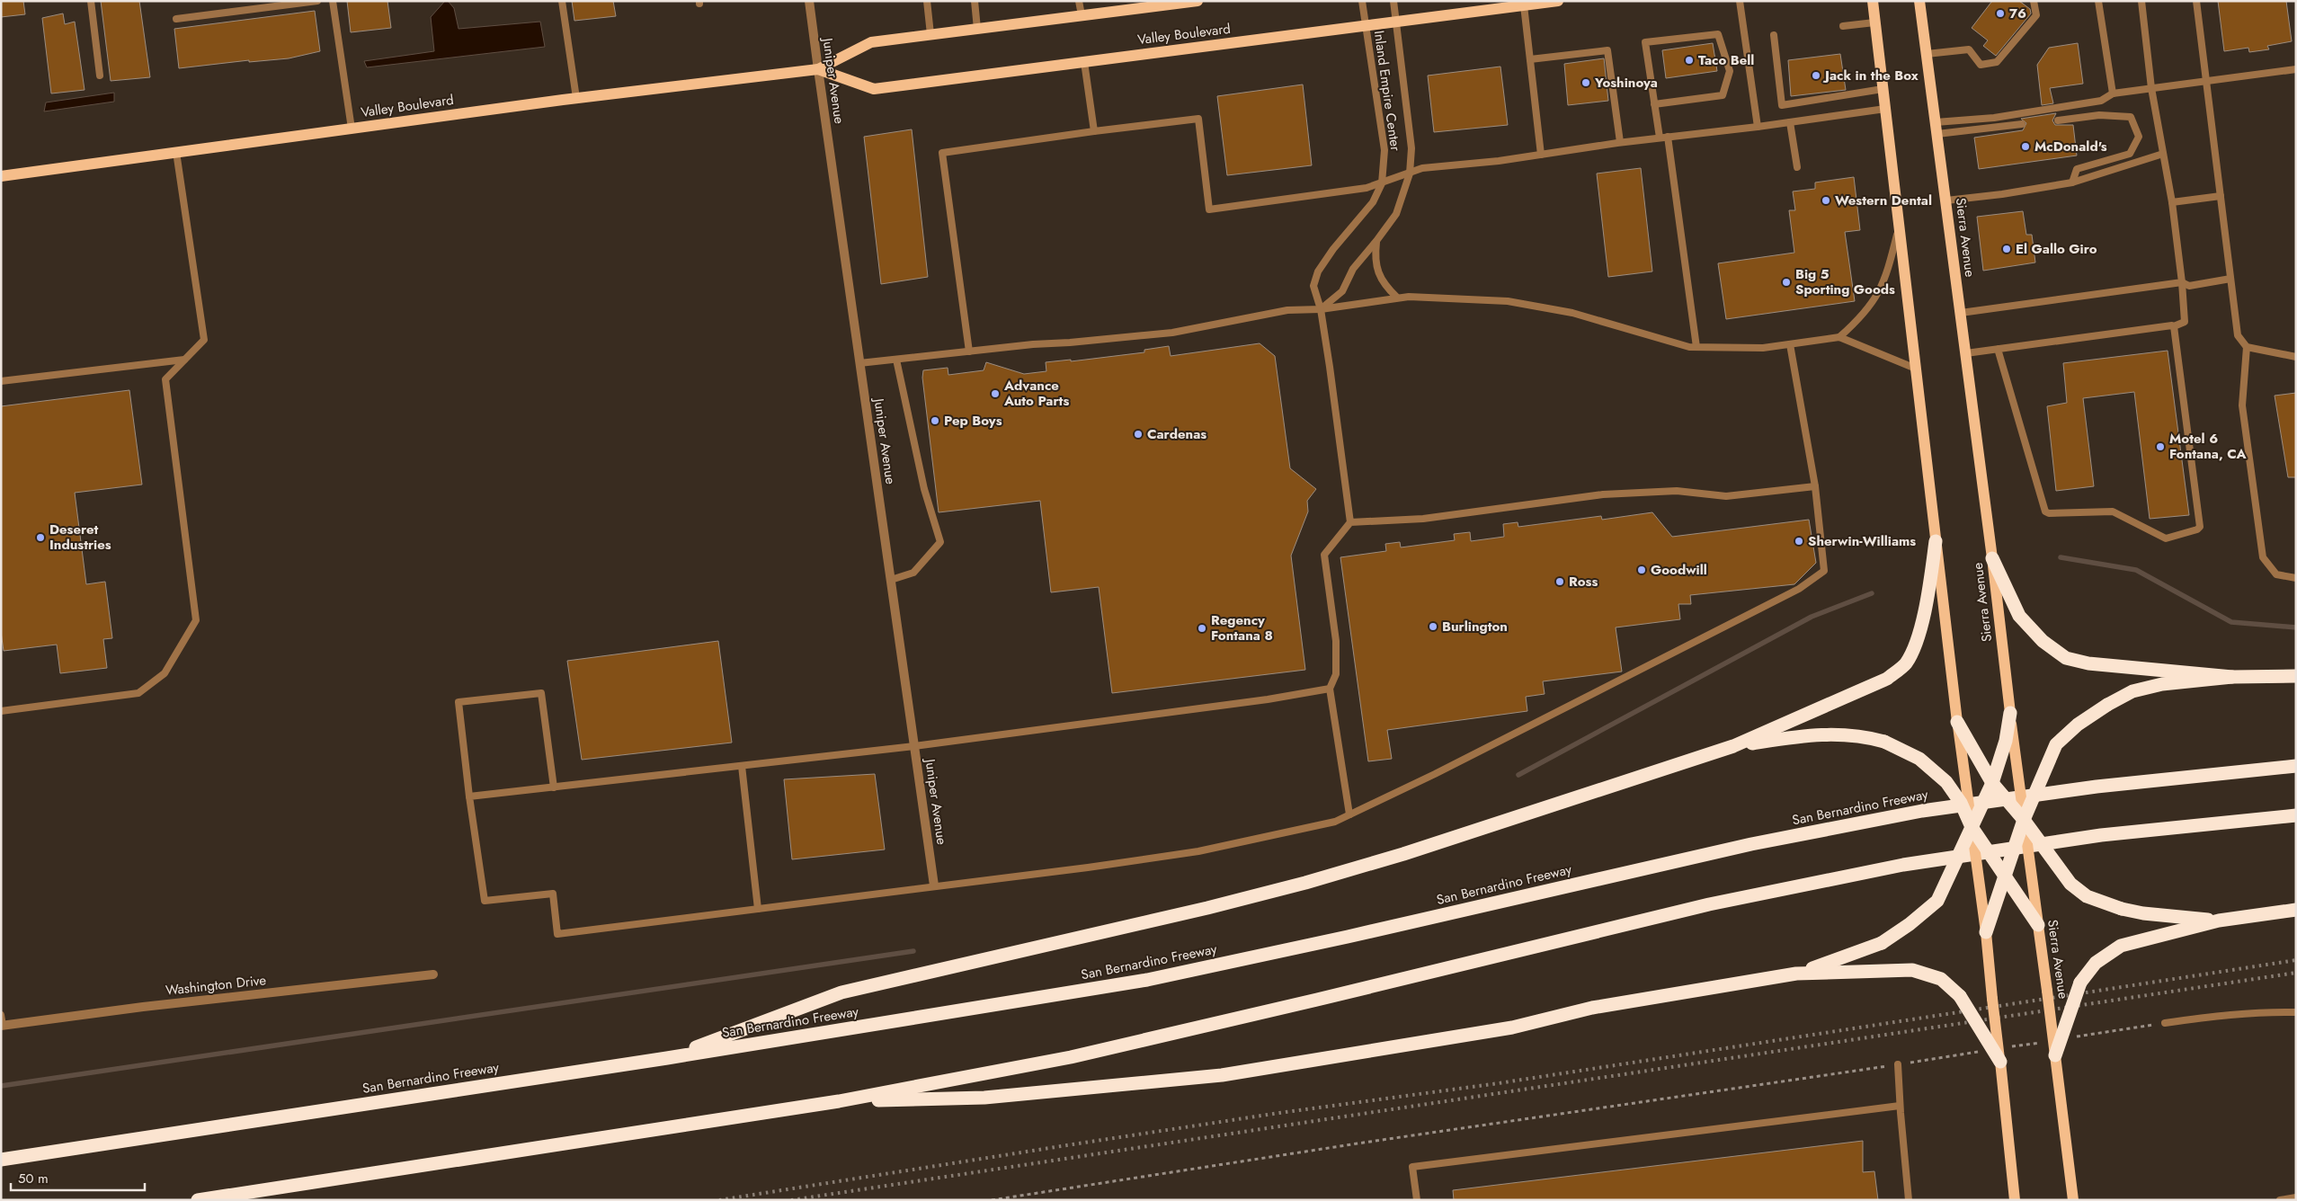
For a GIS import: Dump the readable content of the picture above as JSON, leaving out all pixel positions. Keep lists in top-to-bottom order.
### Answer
{
  "streets": {
    "highway": ["San Bernardino Freeway"],
    "main road": ["Valley Boulevard", "Sierra Avenue"],
    "street": ["Juniper Avenue", "Washington Drive"],
    "lane": ["Inland Empire Center"]
  },
  "crossings": [
    ["Valley Boulevard", "Juniper Avenue"],
    ["Valley Boulevard", "Inland Empire Center"]
  ],
  "places": [
    "76",
    "Taco Bell",
    "Jack in the Box",
    "Yoshinoya",
    "McDonald's",
    "Western Dental",
    "El Gallo Giro",
    "Big 5 Sporting Goods",
    "Advance Auto Parts",
    "Pep Boys",
    "Cardenas",
    "Motel 6 Fontana, CA",
    "Deseret Industries",
    "Sherwin-Williams",
    "Goodwill",
    "Ross",
    "Burlington",
    "Regency Fontana 8"
  ],
  "scale_bar": "50 m"
}
